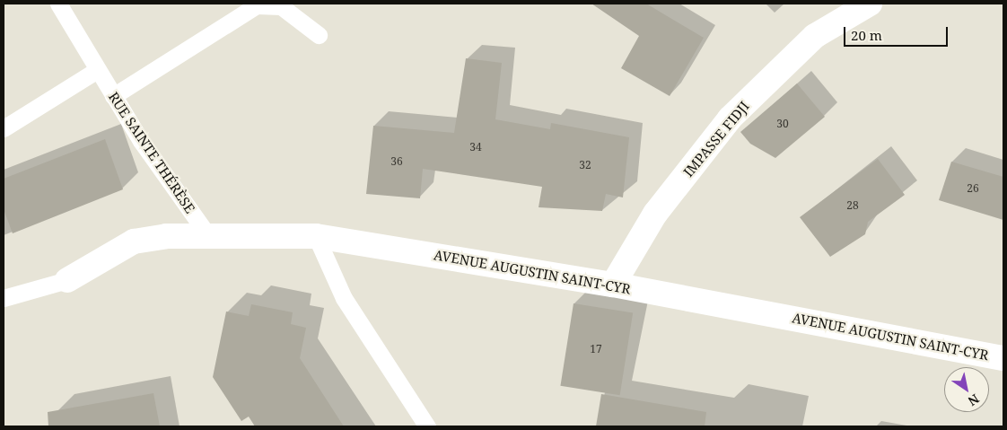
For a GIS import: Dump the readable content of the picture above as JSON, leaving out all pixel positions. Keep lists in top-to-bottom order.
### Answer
{
  "streets": {
    "street": ["IMPASSE FIDJI", "AVENUE AUGUSTIN SAINT-CYR"],
    "lane": ["RUE SAINTE THÉRÈSE"]
  },
  "crossings": [
    ["IMPASSE FIDJI", "AVENUE AUGUSTIN SAINT-CYR"],
    ["RUE SAINTE THÉRÈSE", "AVENUE AUGUSTIN SAINT-CYR"]
  ],
  "house_numbers": [
    "30",
    "34",
    "36",
    "32",
    "26",
    "28",
    "17"
  ],
  "scale_bar": "20 m",
  "north": "bottom right"
}
